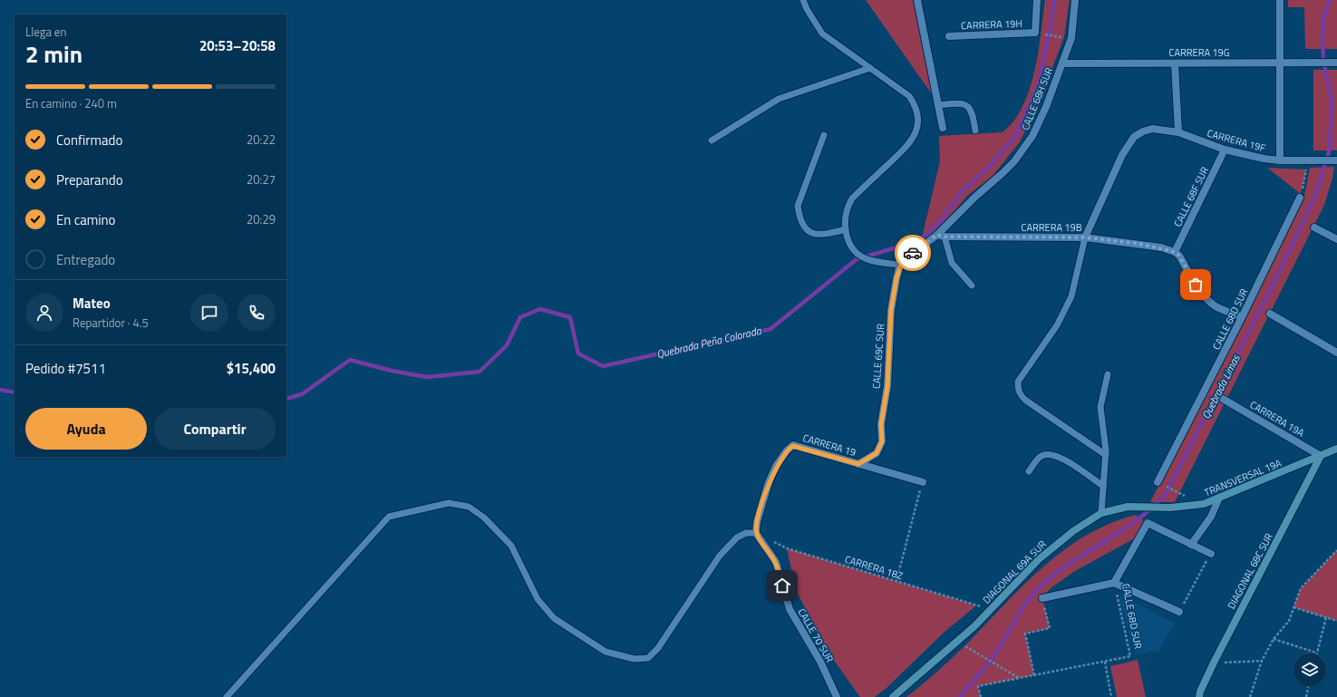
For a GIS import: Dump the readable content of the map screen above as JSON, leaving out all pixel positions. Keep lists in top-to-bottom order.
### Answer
{
  "streets": {
    "street": [
      "CARRERA 19H",
      "CARRERA 19G",
      "CALLE 68H SUR",
      "CARRERA 19F",
      "CALLE 68F SUR",
      "CARRERA 19B",
      "CALLE 68D SUR",
      "CALLE 69C SUR",
      "CARRERA 19A",
      "CARRERA 19",
      "TRANSVERSAL 19A",
      "DIAGONAL 68C SUR",
      "DIAGONAL 69A SUR",
      "CALLE 70 SUR"
    ],
    "path": ["CARRERA 18Z"]
  },
  "crossings": [
    ["CARRERA 19G", "CALLE 68H SUR"],
    ["CALLE 68H SUR", "CARRERA 19B"],
    ["CARRERA 19F", "CALLE 68F SUR"],
    ["CARRERA 19F", "CARRERA 19B"],
    ["CALLE 68F SUR", "CARRERA 19B"],
    ["CALLE 69C SUR", "CARRERA 19"],
    ["CARRERA 19A", "TRANSVERSAL 19A"],
    ["CARRERA 19A", "DIAGONAL 68C SUR"],
    ["CARRERA 19", "CARRERA 18Z"],
    ["CARRERA 19", "CALLE 70 SUR"],
    ["TRANSVERSAL 19A", "DIAGONAL 68C SUR"],
    ["TRANSVERSAL 19A", "DIAGONAL 69A SUR"],
    ["CARRERA 18Z", "DIAGONAL 69A SUR"],
    ["CARRERA 18Z", "CALLE 70 SUR"]
  ],
  "water": ["Quebrada Peña Colorada", "Quebrada Limas"],
  "page": {
    "heading": ["2 min", "Llega en", "20:53–20:58"],
    "panel": [
      "Mateo",
      "Repartidor · 4.5",
      "Pedido #7511",
      "$15,400"
    ],
    "bar": "En camino · 240 m",
    "list": [
      ["Confirmado", "20:22"],
      ["Preparando", "20:27"],
      ["En camino", "20:29"],
      "Entregado"
    ],
    "buttons": ["Ayuda", "Compartir"]
  }
}
